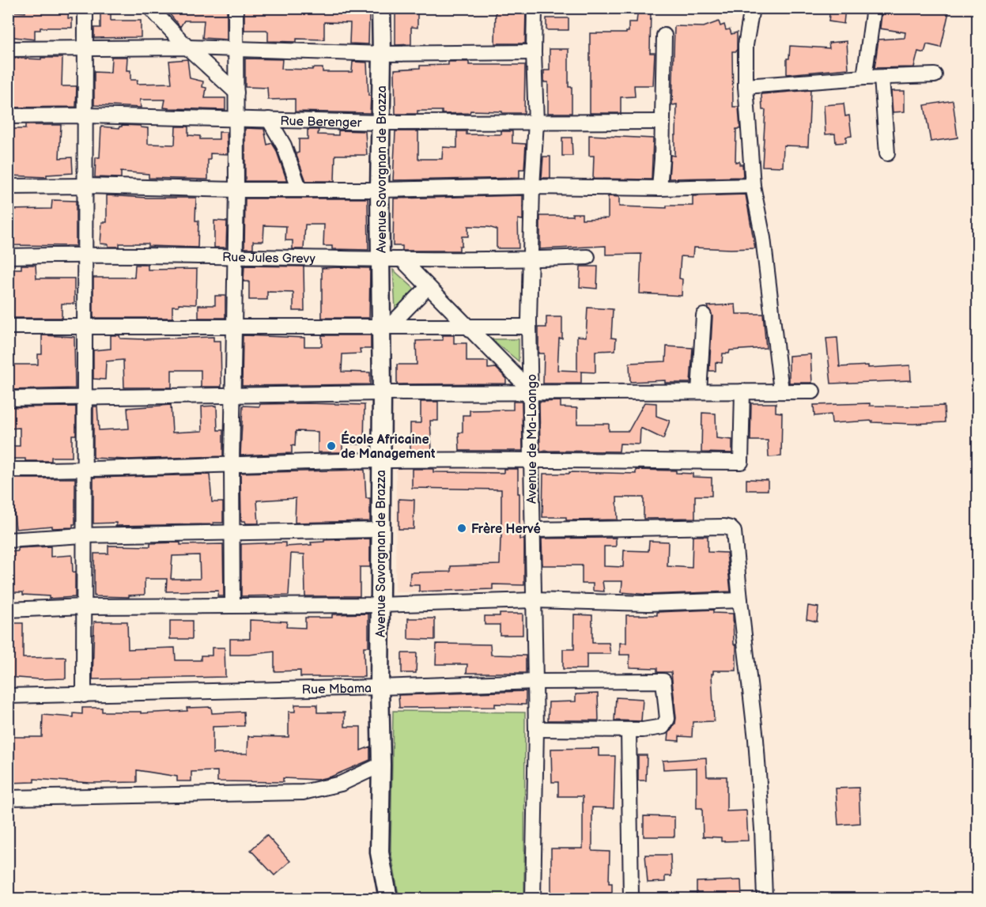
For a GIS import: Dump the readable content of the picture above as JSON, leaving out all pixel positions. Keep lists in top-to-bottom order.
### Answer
{
  "streets": {
    "main road": ["Avenue Savorgnan de Brazza"],
    "street": [
      "Rue Berenger",
      "Rue Jules Grevy",
      "Avenue de Ma-Loango",
      "Rue Mbama"
    ]
  },
  "crossings": [
    ["Rue Berenger", "Avenue Savorgnan de Brazza"],
    ["Rue Berenger", "Avenue de Ma-Loango"],
    ["Avenue Savorgnan de Brazza", "Rue Jules Grevy"],
    ["Avenue Savorgnan de Brazza", "Rue Mbama"],
    ["Rue Jules Grevy", "Avenue de Ma-Loango"],
    ["Avenue de Ma-Loango", "Rue Mbama"]
  ],
  "places": ["École Africaine de Management", "Frère Hervé"]
}
